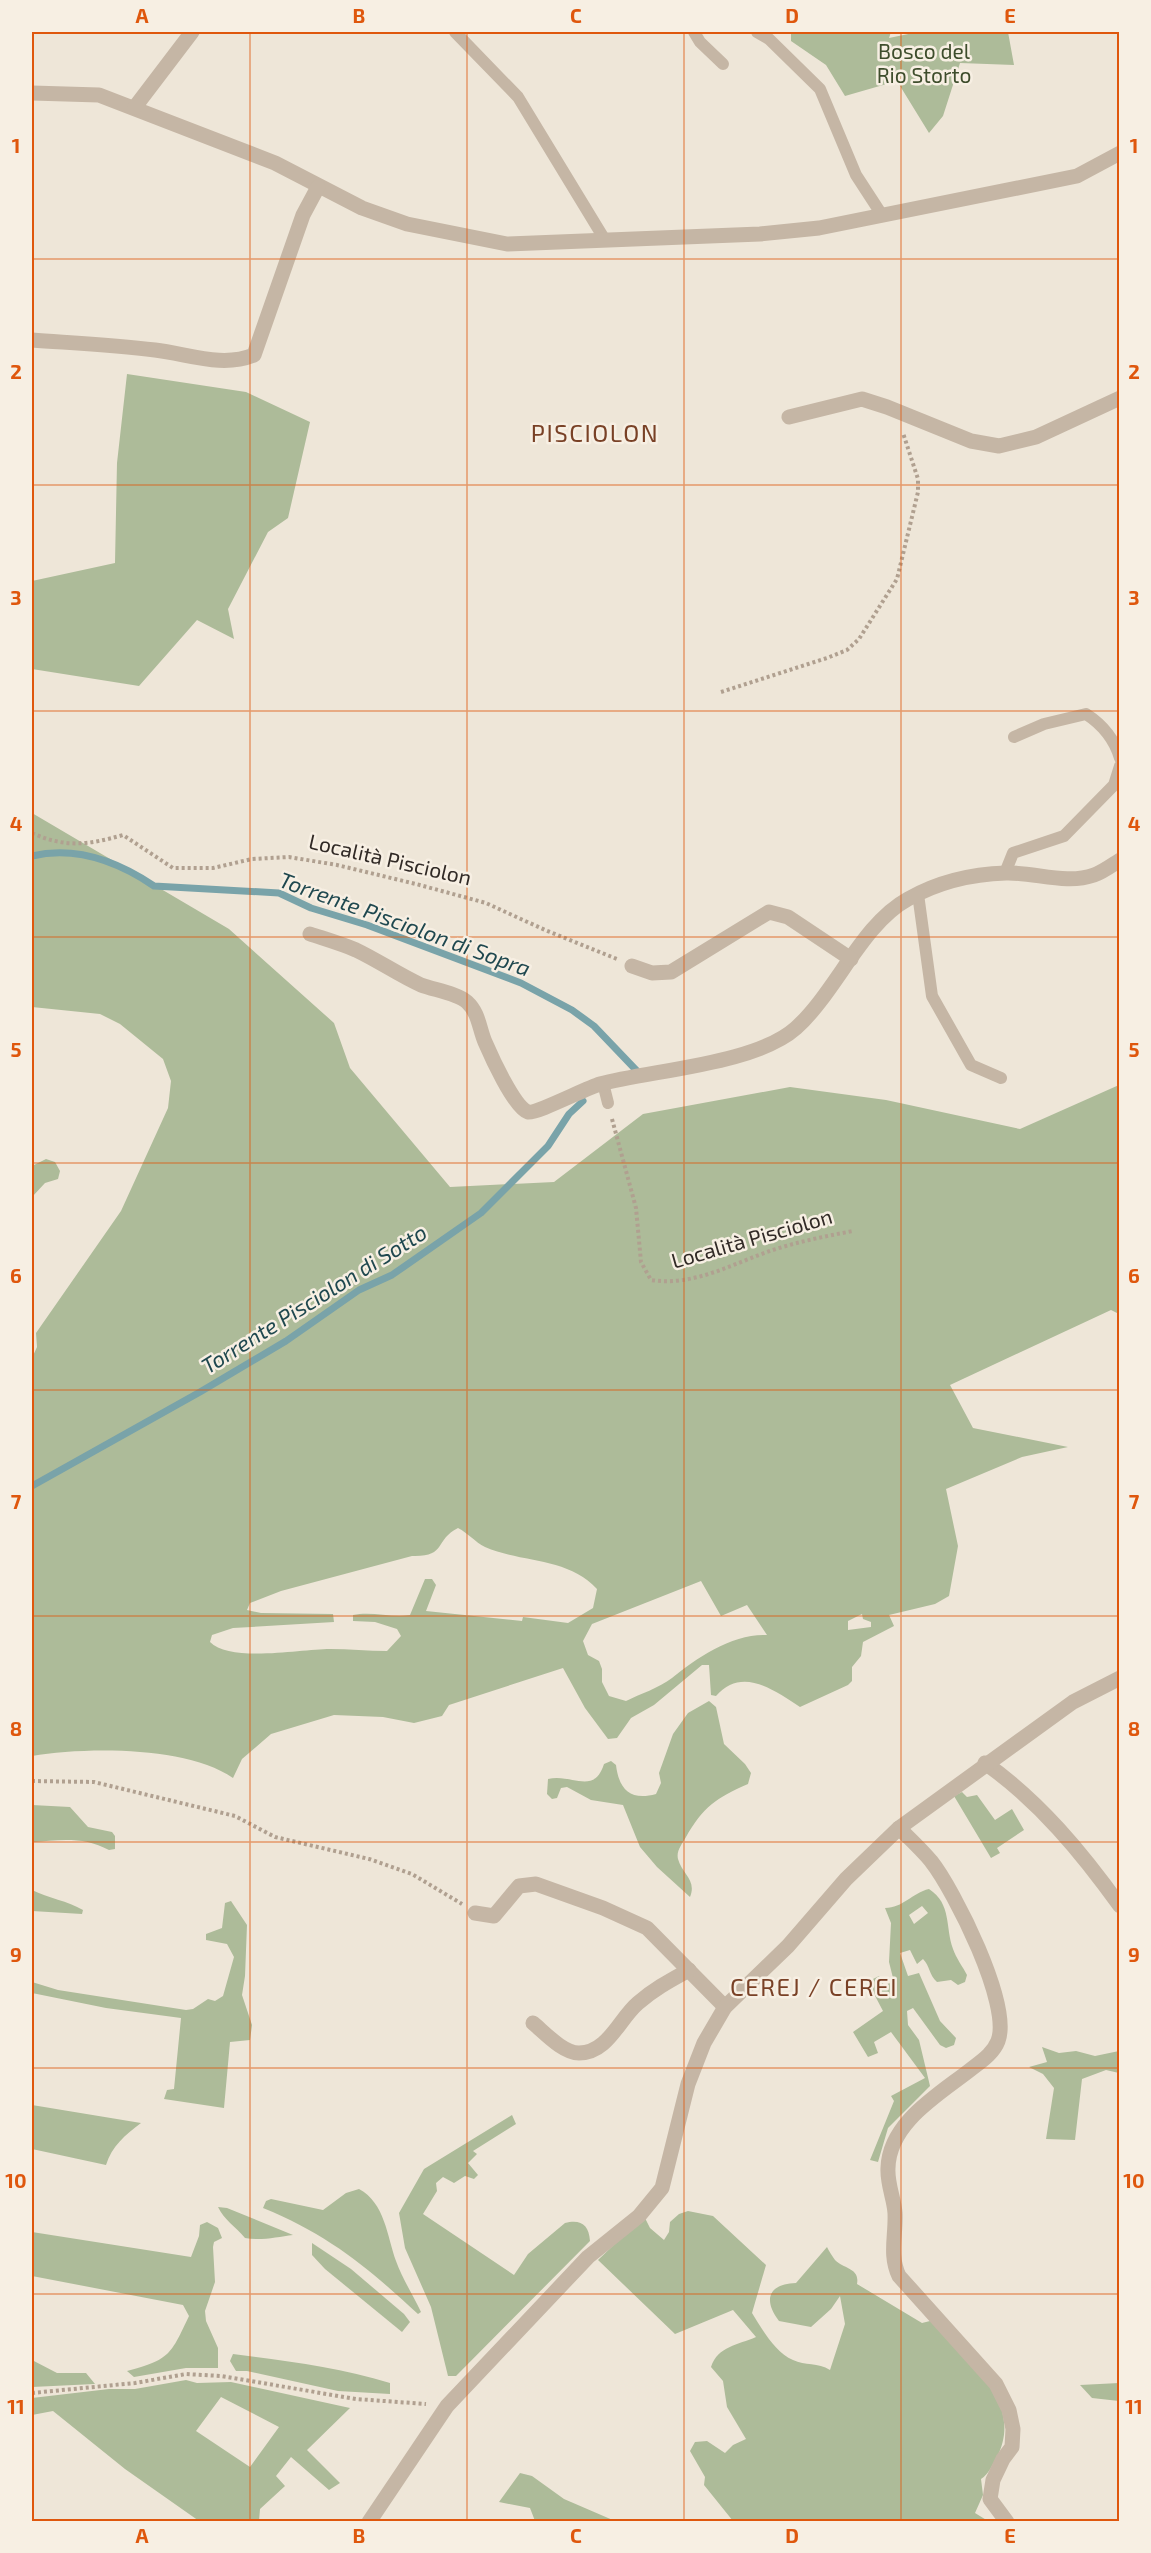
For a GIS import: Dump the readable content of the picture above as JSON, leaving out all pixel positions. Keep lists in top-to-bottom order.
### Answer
{
  "streets": {
    "path": ["Località Pisciolon"]
  },
  "districts": ["PISCIOLON", "CEREJ / CEREI"],
  "water": ["Torrente Pisciolon di Sopra", "Torrente Pisciolon di Sotto"],
  "parks": ["Bosco del Rio Storto"],
  "grid": {
    "columns": [
      "A",
      "B",
      "C",
      "D",
      "E"
    ],
    "rows": [
      "1",
      "2",
      "3",
      "4",
      "5",
      "6",
      "7",
      "8",
      "9",
      "10",
      "11"
    ]
  }
}
